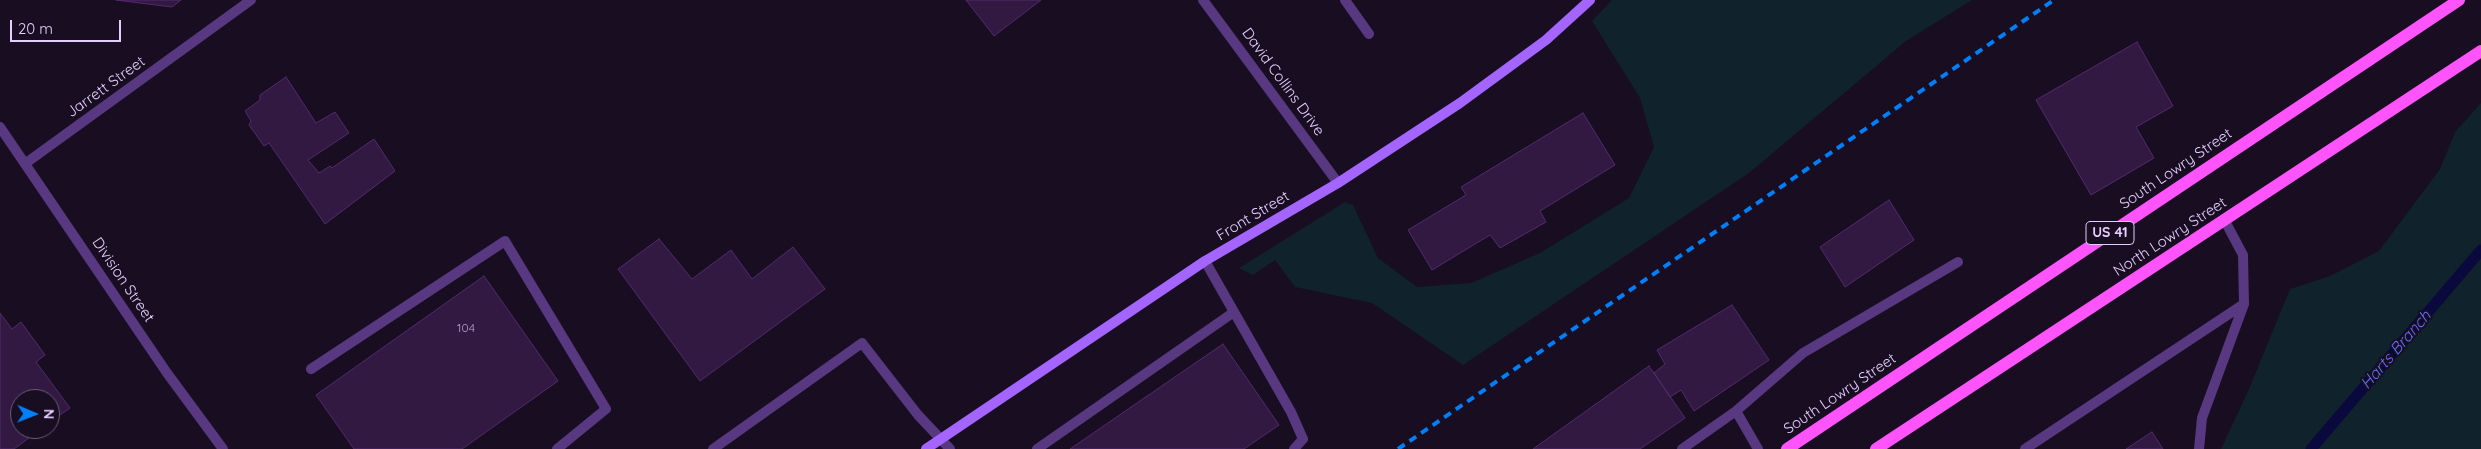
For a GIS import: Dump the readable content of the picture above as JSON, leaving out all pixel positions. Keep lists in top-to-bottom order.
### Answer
{
  "streets": {
    "main road": ["South Lowry Street", "US 41", "North Lowry Street"],
    "street": [
      "David Collins Drive",
      "Jarrett Street",
      "Front Street",
      "Division Street"
    ]
  },
  "crossings": [
    ["David Collins Drive", "Front Street"],
    ["Jarrett Street", "Division Street"]
  ],
  "water": ["Harts Branch"],
  "house_numbers": ["104"],
  "scale_bar": "20 m",
  "north": "right"
}
